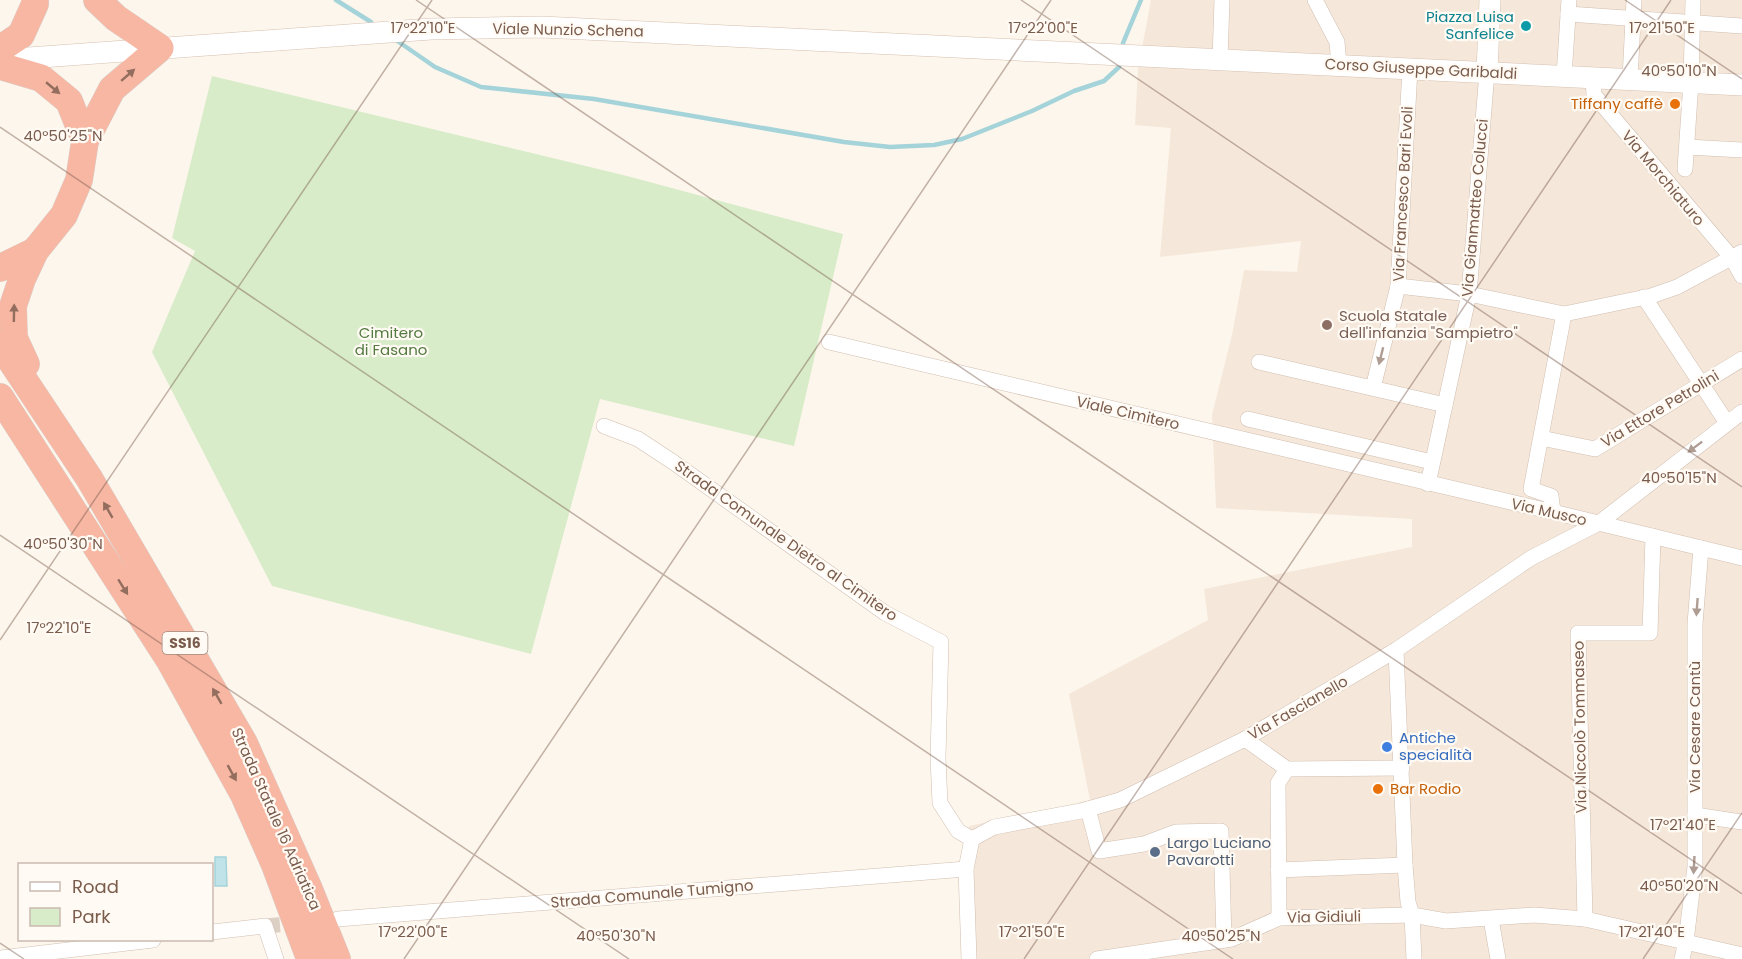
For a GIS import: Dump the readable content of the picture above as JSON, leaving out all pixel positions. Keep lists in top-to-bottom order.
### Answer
{
  "streets": {
    "highway": ["SS16", "Strada Statale 16 Adriatica"],
    "street": [
      "Viale Nunzio Schena",
      "Corso Giuseppe Garibaldi",
      "Via Morchiaturo",
      "Via Francesco Bari Evoli",
      "Via Gianmatteo Colucci",
      "Via Ettore Petrolini",
      "Viale Cimitero",
      "Via Musco",
      "Strada Comunale Dietro al Cimitero",
      "Via Fascianello",
      "Via Niccolò Tommaseo",
      "Via Cesare Cantù",
      "Strada Comunale Tumigno",
      "Via Gidiuli"
    ]
  },
  "crossings": [
    ["Viale Nunzio Schena", "Corso Giuseppe Garibaldi"],
    ["Corso Giuseppe Garibaldi", "Via Morchiaturo"],
    ["Corso Giuseppe Garibaldi", "Via Francesco Bari Evoli"],
    ["Corso Giuseppe Garibaldi", "Via Gianmatteo Colucci"],
    ["Via Gianmatteo Colucci", "Viale Cimitero"],
    ["Via Gianmatteo Colucci", "Via Musco"],
    ["Viale Cimitero", "Via Musco"],
    ["Via Musco", "Via Fascianello"],
    ["Strada Comunale Dietro al Cimitero", "Via Fascianello"],
    ["Via Niccolò Tommaseo", "Via Gidiuli"],
    ["Via Cesare Cantù", "Via Gidiuli"]
  ],
  "one_way": ["Via Musco", "Via Cesare Cantù"],
  "parks": ["Cimitero di Fasano"],
  "places": [
    "Piazza Luisa Sanfelice",
    "Tiffany caffè",
    "Scuola Statale dell'infanzia \"Sampietro\"",
    "Antiche specialità",
    "Bar Rodio",
    "Largo Luciano Pavarotti"
  ],
  "legend": ["Road", "Park"],
  "coordinates": [
    "17°22'10\"E",
    "17°22'00\"E",
    "17°21'50\"E",
    "40°50'10\"N",
    "40°50'25\"N",
    "40°50'15\"N",
    "40°50'30\"N",
    "17°21'40\"E",
    "40°50'20\"N"
  ]
}
